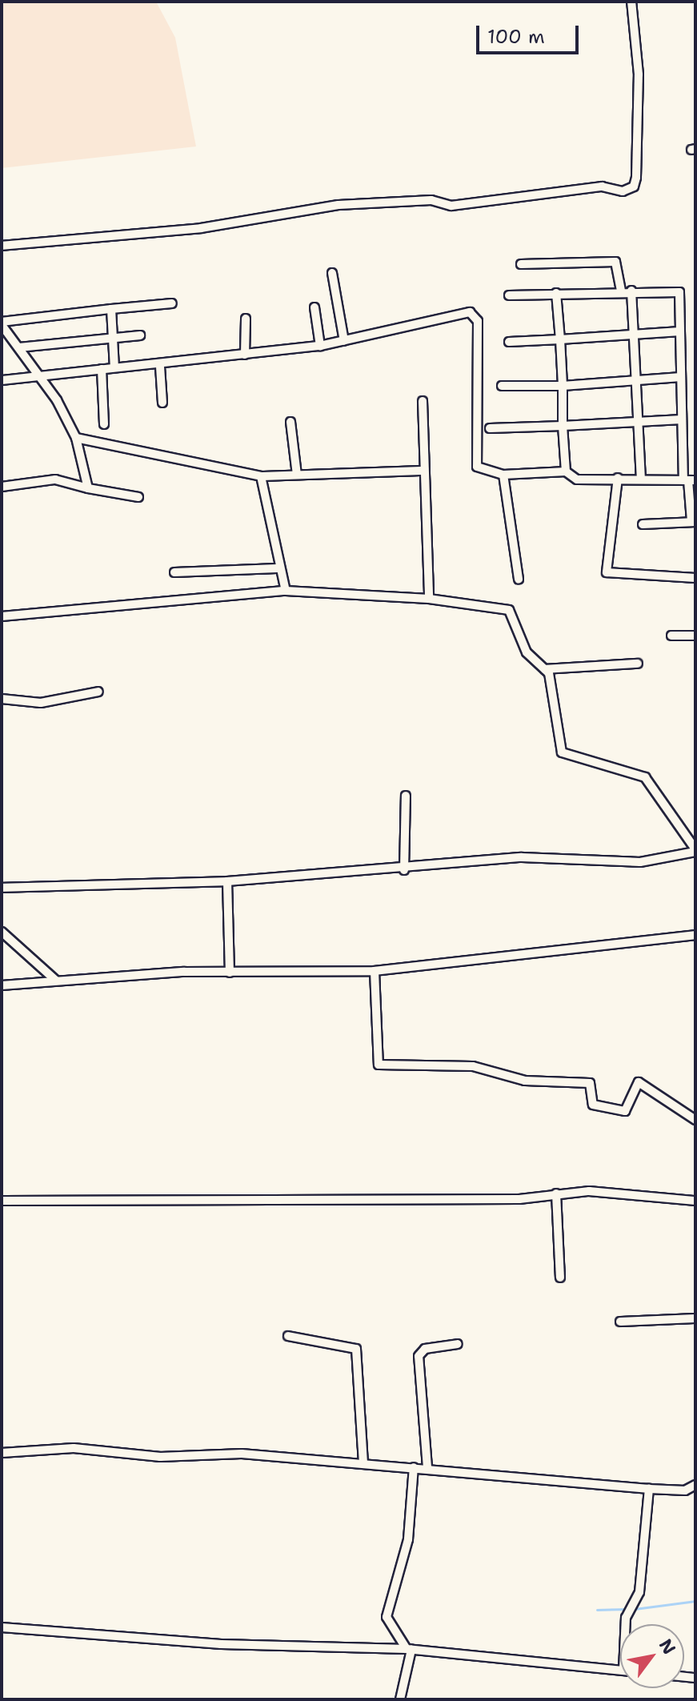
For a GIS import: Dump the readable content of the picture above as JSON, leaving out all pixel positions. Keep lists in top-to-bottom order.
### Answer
{
  "scale_bar": "100 m",
  "north": "top right"
}
